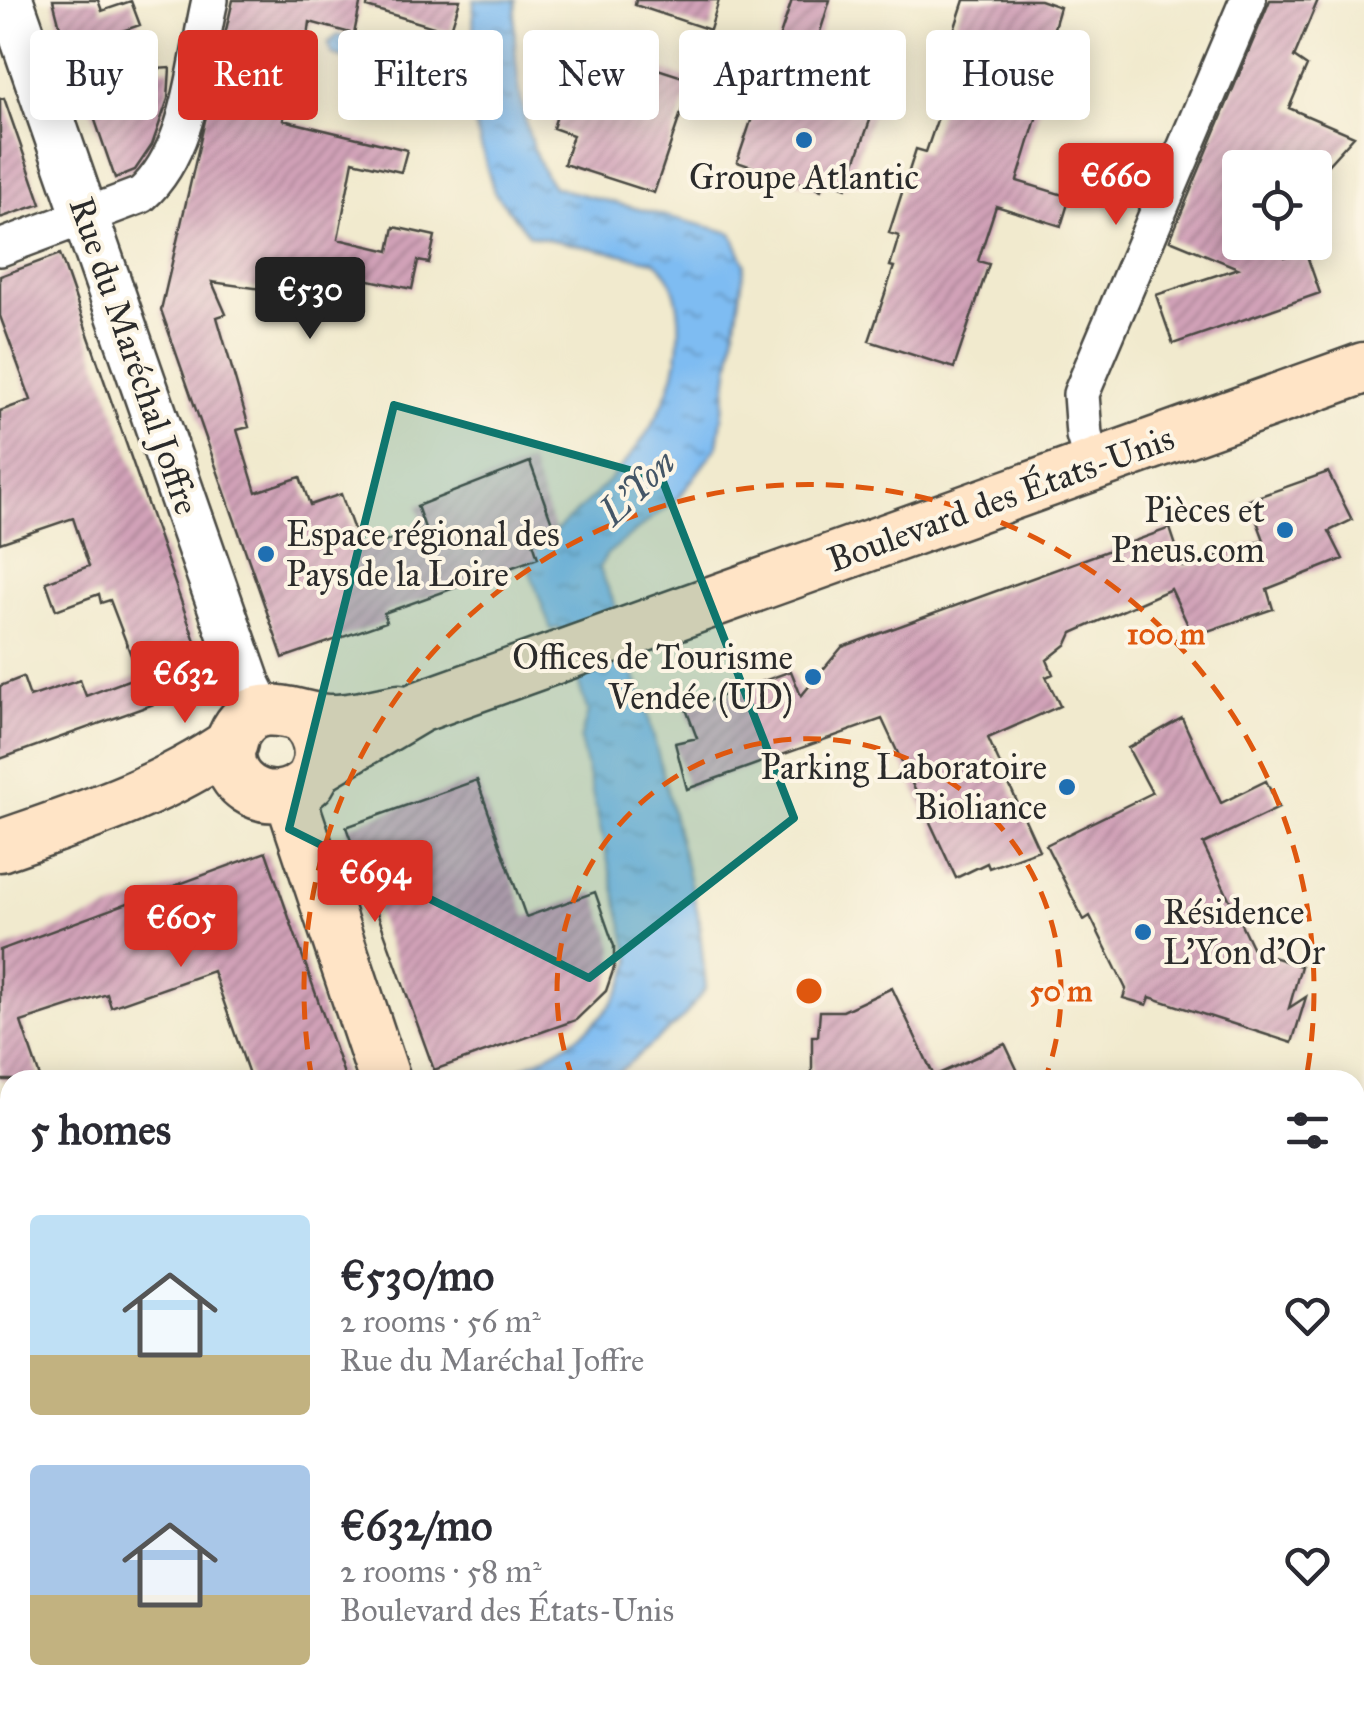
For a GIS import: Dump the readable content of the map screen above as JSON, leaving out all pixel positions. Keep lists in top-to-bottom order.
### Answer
{
  "streets": {
    "main road": ["Boulevard des États-Unis"],
    "street": ["Rue du Maréchal Joffre"]
  },
  "water": ["L'Yon"],
  "places": [
    "Groupe Atlantic",
    "Pièces et Pneus.com",
    "Espace régional des Pays de la Loire",
    "Offices de Tourisme Vendée (UD)",
    "Parking Laboratoire Bioliance",
    "Résidence L'Yon d'Or"
  ],
  "page": {
    "chip": [
      "Buy",
      "Rent",
      "Filters",
      "New",
      "Apartment",
      "House"
    ],
    "price": [
      "€660",
      "€530",
      "€632",
      "€694",
      "€605"
    ],
    "heading": "5 homes",
    "list": [
      {
        "name": "€530/mo",
        "note": "2 rooms · 56 m² · Rue du Maréchal Joffre"
      },
      {
        "name": "€632/mo",
        "note": "2 rooms · 58 m² · Boulevard des États-Unis"
      }
    ]
  },
  "rings": ["100 m", "50 m"]
}
